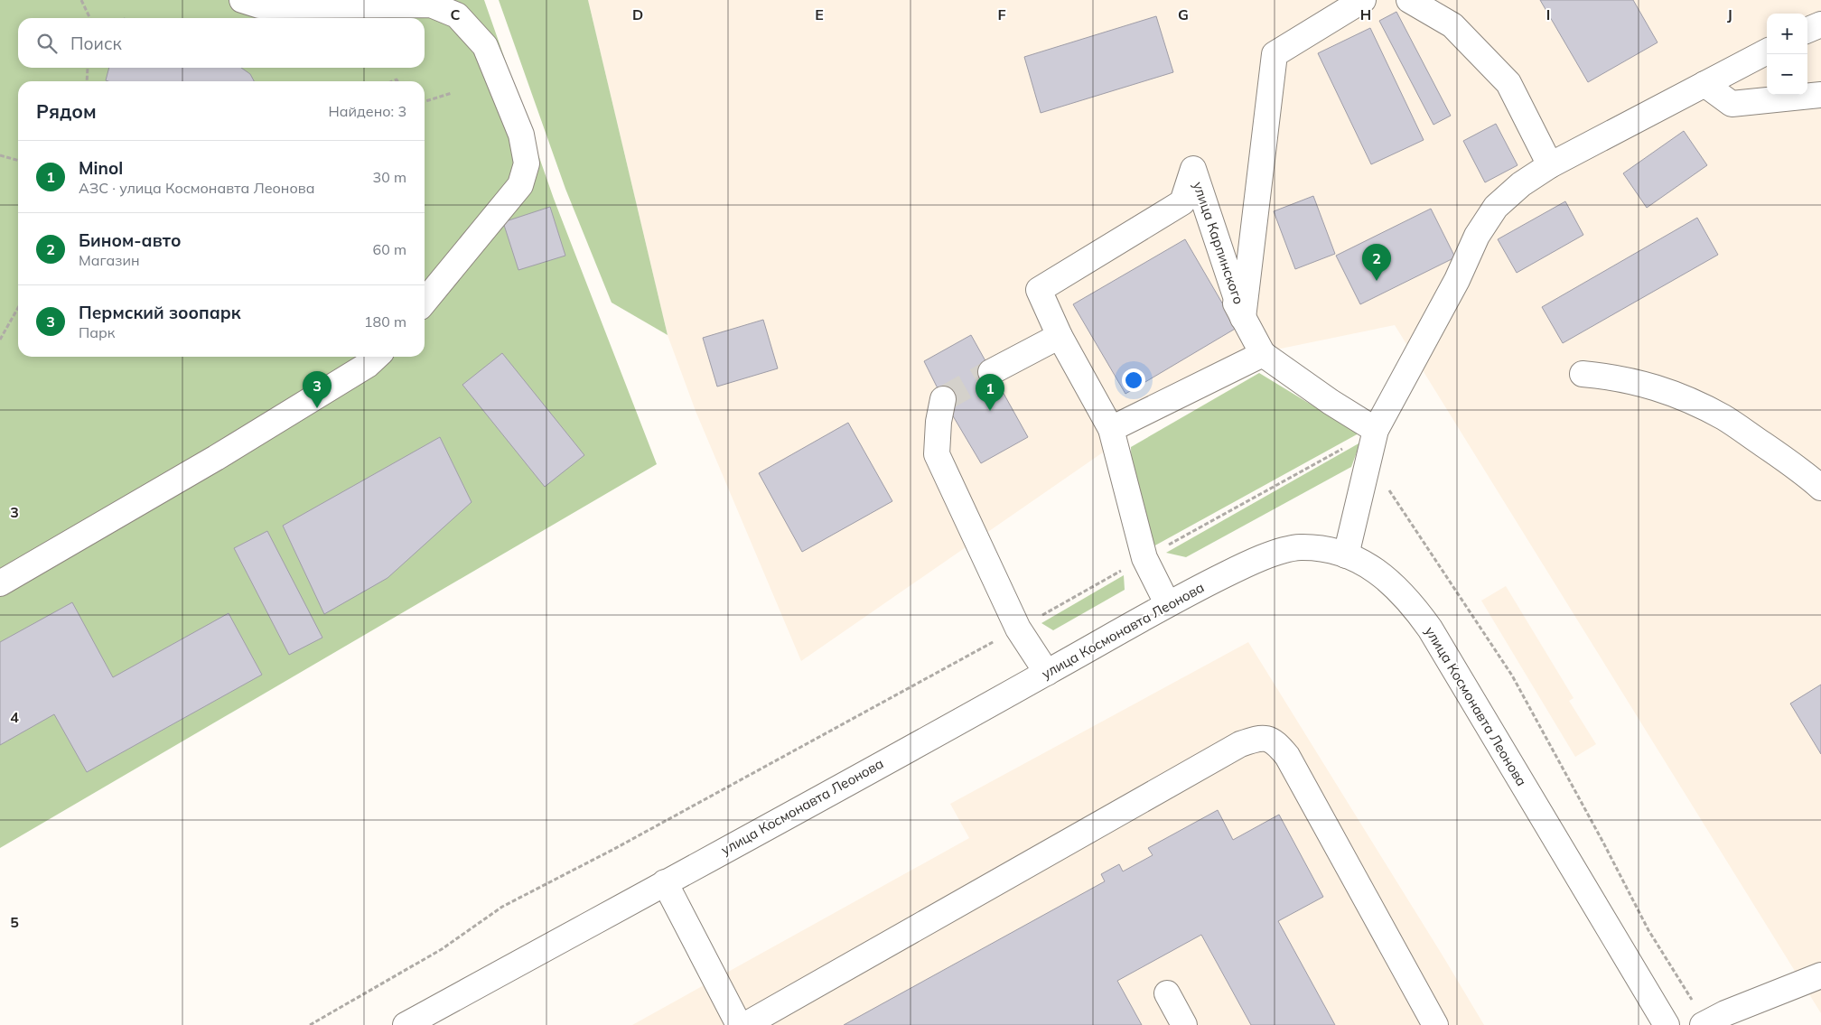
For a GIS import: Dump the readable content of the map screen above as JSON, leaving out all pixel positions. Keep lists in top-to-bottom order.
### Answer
{
  "streets": {
    "main road": ["улица Карпинского", "улица Космонавта Леонова"]
  },
  "page": {
    "map_buttons": ["+", "−"],
    "search": "Поиск",
    "heading": ["Рядом", "Найдено: 3"],
    "list": [
      {
        "mark": "1",
        "name": "Minol",
        "note": "АЗС · улица Космонавта Леонова",
        "value": "30 m"
      },
      {
        "mark": "2",
        "name": "Бином-авто",
        "note": "Магазин",
        "value": "60 m"
      },
      {
        "mark": "3",
        "name": "Пермский зоопарк",
        "note": "Парк",
        "value": "180 m"
      }
    ],
    "pins": ["2", "3", "1"]
  },
  "grid": {
    "columns": [
      "C",
      "D",
      "E",
      "F",
      "G",
      "H",
      "I",
      "J"
    ],
    "rows": ["3", "4", "5"]
  }
}
